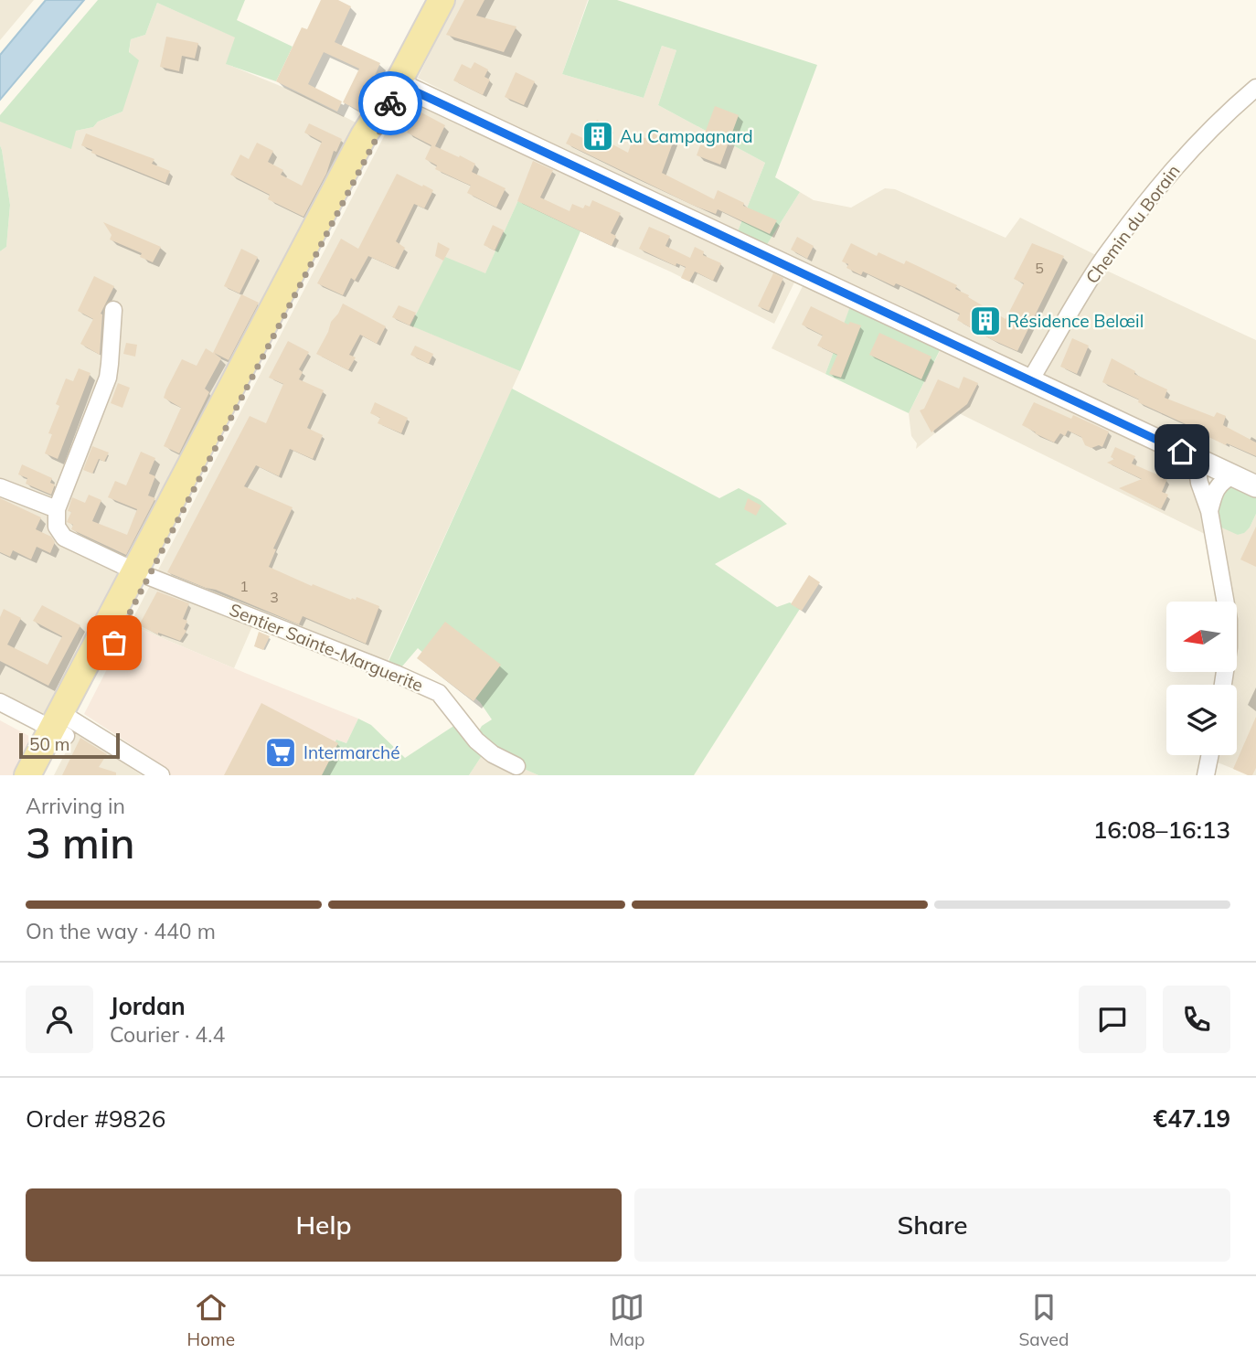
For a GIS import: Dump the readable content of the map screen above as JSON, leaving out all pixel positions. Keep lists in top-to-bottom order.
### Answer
{
  "streets": {
    "street": ["Chemin du Borain", "Sentier Sainte-Marguerite"]
  },
  "places": {
    "building": ["Au Campagnard", "Résidence Belœil"],
    "supermarket": ["Intermarché"]
  },
  "house_numbers": ["5", "1", "3"],
  "scale_bar": "50 m",
  "north": "left",
  "page": {
    "scale": "50 m",
    "heading": ["3 min", "Arriving in", "16:08–16:13"],
    "panel": [
      "Jordan",
      "Courier · 4.4",
      "Order #9826",
      "€47.19"
    ],
    "bar": "On the way · 440 m",
    "buttons": ["Help", "Share"],
    "tabs": ["Home", "Map", "Saved"]
  }
}
